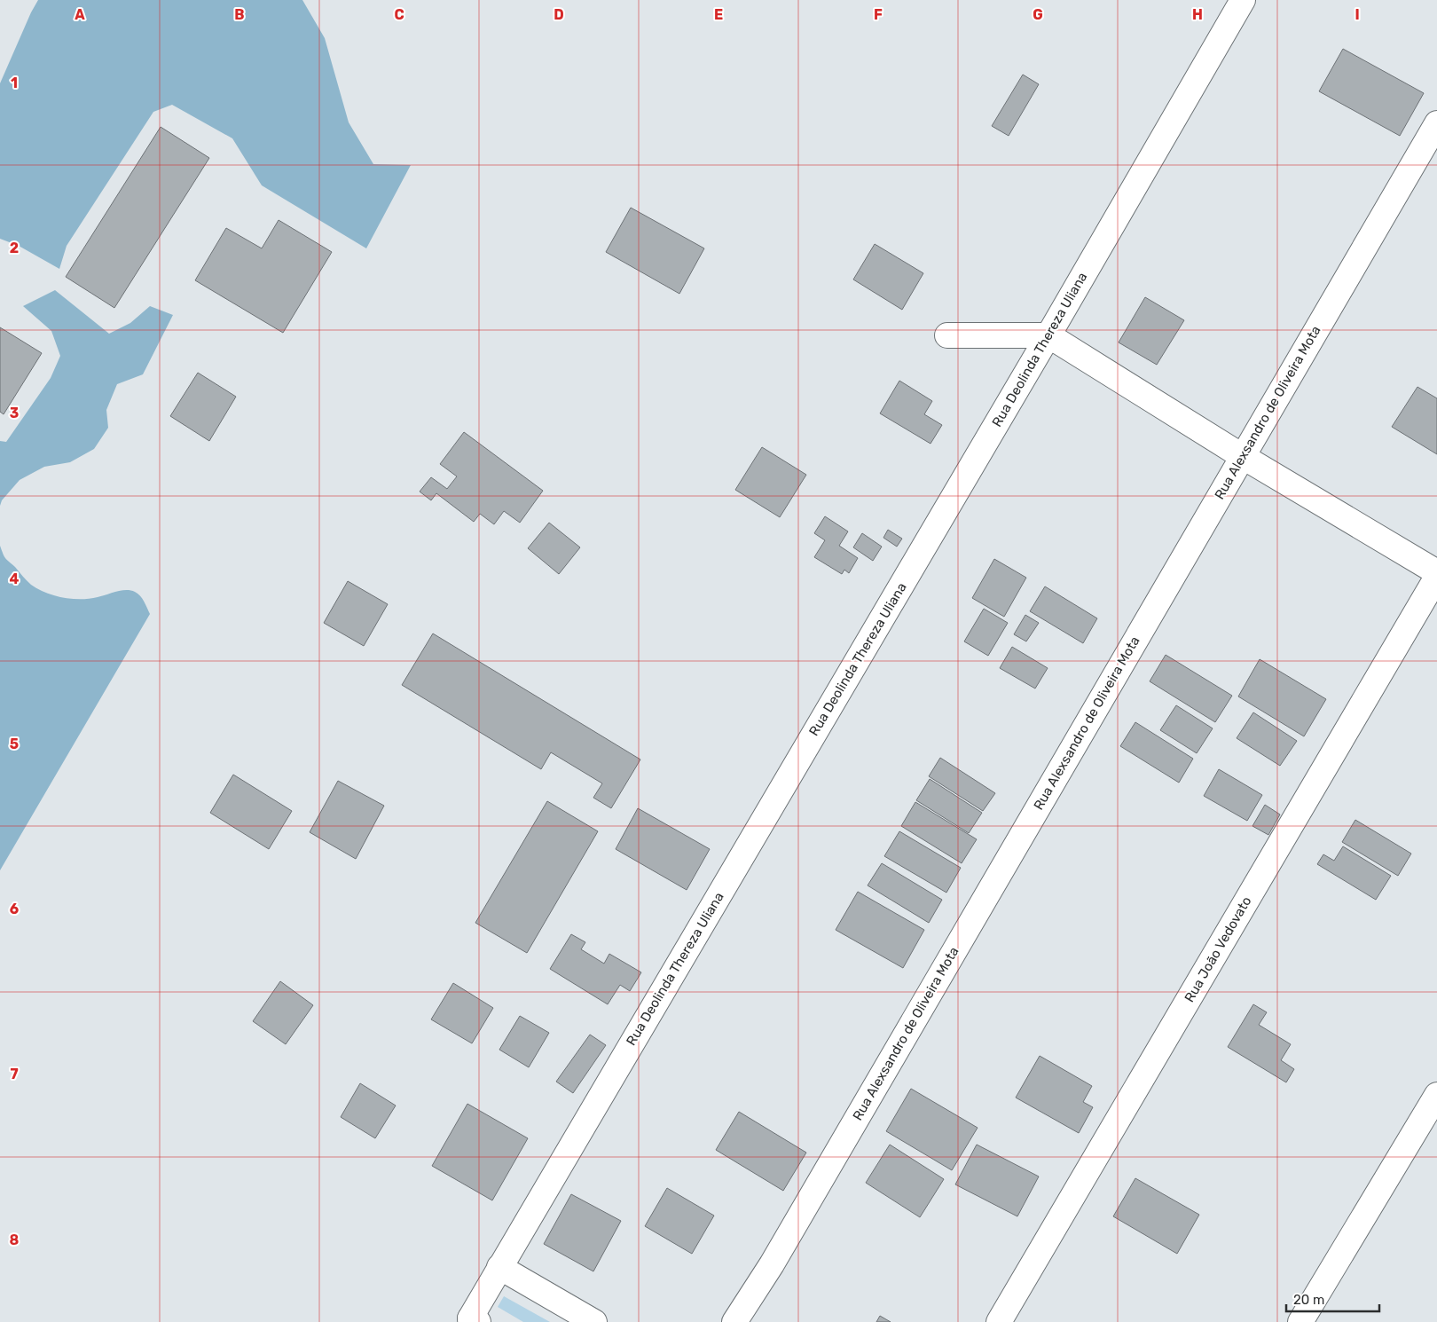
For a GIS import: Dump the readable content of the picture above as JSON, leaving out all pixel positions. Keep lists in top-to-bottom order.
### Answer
{
  "streets": {
    "street": ["Rua Deolinda Thereza Uliana", "Rua Alexsandro de Oliveira Mota", "Rua João Vedovato"]
  },
  "scale_bar": "20 m",
  "grid": {
    "columns": [
      "A",
      "B",
      "C",
      "D",
      "E",
      "F",
      "G",
      "H",
      "I"
    ],
    "rows": [
      "1",
      "2",
      "3",
      "4",
      "5",
      "6",
      "7",
      "8"
    ]
  }
}
